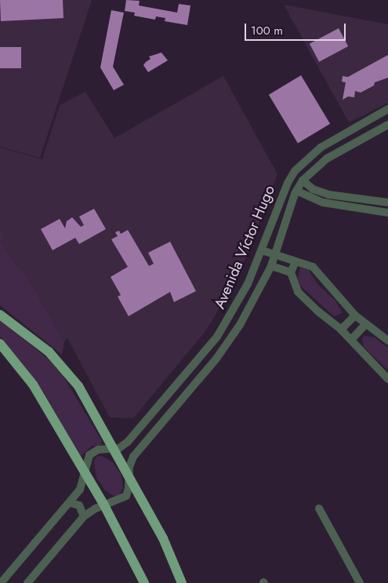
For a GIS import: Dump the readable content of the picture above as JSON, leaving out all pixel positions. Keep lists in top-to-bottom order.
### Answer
{
  "streets": {
    "street": ["Avenida Víctor Hugo"]
  },
  "scale_bar": "100 m"
}
